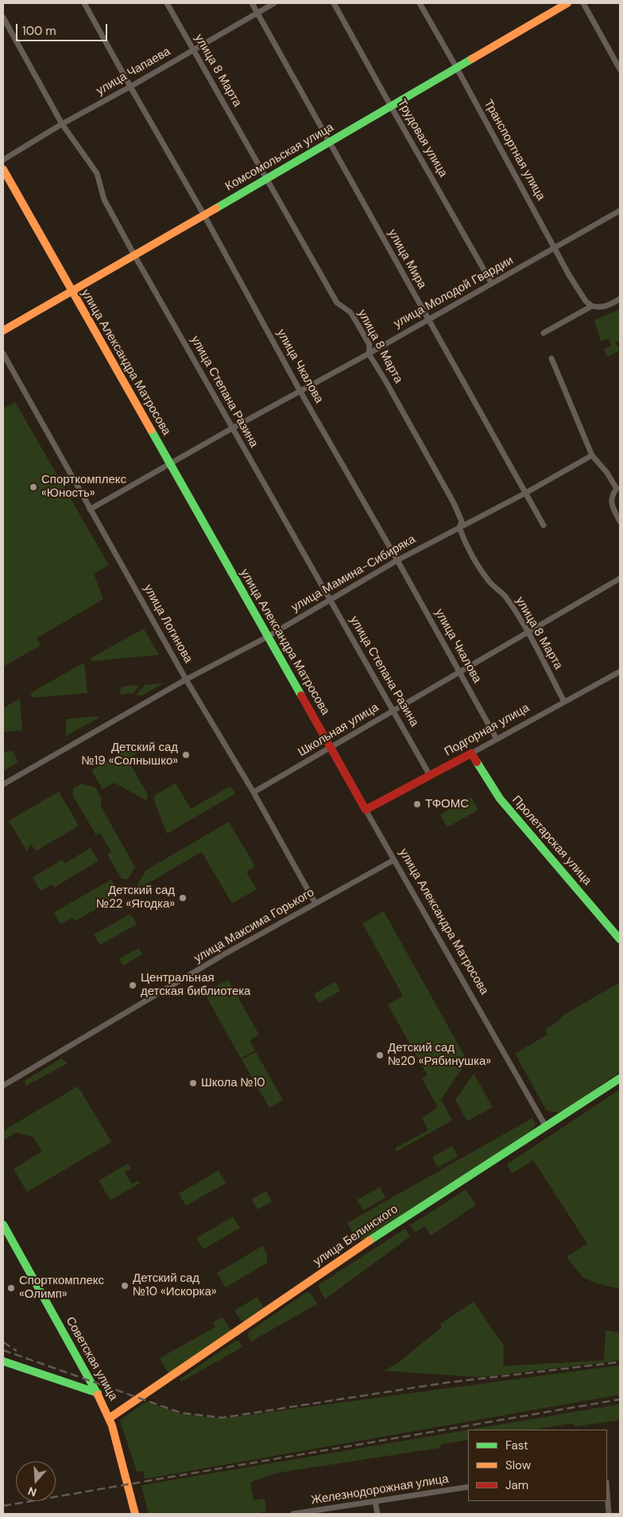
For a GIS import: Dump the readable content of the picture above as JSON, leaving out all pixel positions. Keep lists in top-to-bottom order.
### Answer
{
  "streets": {
    "street": [
      "улица 8 Марта",
      "улица Чапаева",
      "Трудовая улица",
      "Транспортная улица",
      "Комсомольская улица",
      "улица Мира",
      "улица Молодой Гвардии",
      "улица Александра Матросова",
      "улица Чкалова",
      "улица Степана Разина",
      "улица Мамина-Сибиряка",
      "улица Логинова",
      "Школьная улица",
      "Подгорная улица",
      "Пролетарская улица",
      "улица Максима Горького",
      "улица Белинского",
      "Советская улица",
      "Железнодорожная улица"
    ]
  },
  "crossings": [
    ["улица 8 Марта", "улица Чапаева"],
    ["улица 8 Марта", "Комсомольская улица"],
    ["улица 8 Марта", "улица Молодой Гвардии"],
    ["улица 8 Марта", "улица Мамина-Сибиряка"],
    ["улица 8 Марта", "Школьная улица"],
    ["улица 8 Марта", "Подгорная улица"],
    ["улица Чапаева", "улица Мира"],
    ["улица Чапаева", "улица Чкалова"],
    ["улица Чапаева", "улица Степана Разина"],
    ["Трудовая улица", "Комсомольская улица"],
    ["Трудовая улица", "улица Молодой Гвардии"],
    ["Транспортная улица", "Комсомольская улица"],
    ["Транспортная улица", "улица Молодой Гвардии"],
    ["Комсомольская улица", "улица Мира"],
    ["Комсомольская улица", "улица Александра Матросова"],
    ["Комсомольская улица", "улица Чкалова"],
    ["Комсомольская улица", "улица Степана Разина"],
    ["улица Мира", "улица Молодой Гвардии"],
    ["улица Мира", "улица Мамина-Сибиряка"],
    ["улица Молодой Гвардии", "улица Александра Матросова"],
    ["улица Молодой Гвардии", "улица Чкалова"],
    ["улица Молодой Гвардии", "улица Степана Разина"],
    ["улица Молодой Гвардии", "улица Логинова"],
    ["улица Александра Матросова", "улица Мамина-Сибиряка"],
    ["улица Александра Матросова", "Школьная улица"],
    ["улица Александра Матросова", "Подгорная улица"],
    ["улица Александра Матросова", "улица Максима Горького"],
    ["улица Александра Матросова", "улица Белинского"],
    ["улица Чкалова", "улица Мамина-Сибиряка"],
    ["улица Чкалова", "Школьная улица"],
    ["улица Чкалова", "Подгорная улица"],
    ["улица Степана Разина", "улица Мамина-Сибиряка"],
    ["улица Степана Разина", "Школьная улица"],
    ["улица Степана Разина", "Подгорная улица"],
    ["улица Мамина-Сибиряка", "улица Логинова"],
    ["улица Логинова", "Школьная улица"],
    ["улица Логинова", "улица Максима Горького"],
    ["Подгорная улица", "Пролетарская улица"],
    ["улица Белинского", "Советская улица"]
  ],
  "places": [
    "Спорткомплекс «Юность»",
    "Детский сад №19 «Солнышко»",
    "ТФОМС",
    "Детский сад №22 «Ягодка»",
    "Центральная детская библиотека",
    "Детский сад №20 «Рябинушка»",
    "Школа №10",
    "Детский сад №10 «Искорка»",
    "Спорткомплекс «Олимп»"
  ],
  "legend": ["Fast", "Slow", "Jam"],
  "scale_bar": "100 m",
  "north": "bottom"
}
